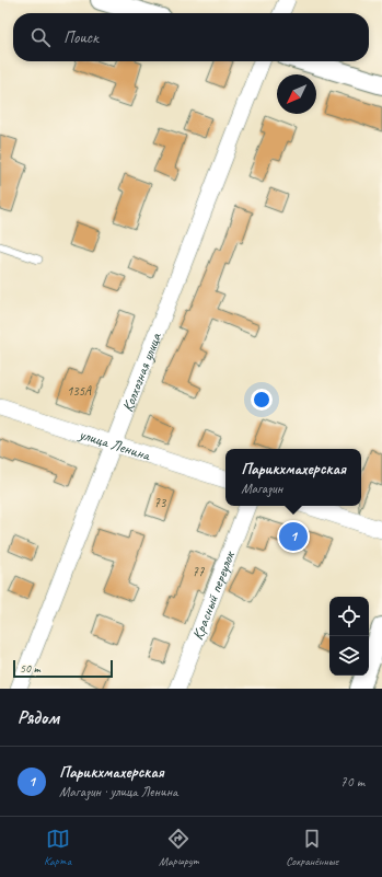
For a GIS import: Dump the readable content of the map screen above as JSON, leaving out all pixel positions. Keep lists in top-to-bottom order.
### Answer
{
  "streets": {
    "street": ["Колхозная улица", "улица Ленина", "Красный переулок"]
  },
  "crossings": [
    ["Колхозная улица", "улица Ленина"]
  ],
  "house_numbers": ["135А", "73", "77"],
  "scale_bar": "50 m",
  "north": "bottom left",
  "page": {
    "search": "Поиск",
    "popup": ["Парикхмахерская", "Магазин"],
    "pins": "1",
    "scale": "50 m",
    "heading": "Рядом",
    "list": [
      {
        "mark": "1",
        "name": "Парикхмахерская",
        "note": "Магазин · улица Ленина",
        "value": "70 m"
      }
    ],
    "nav": ["Карта", "Маршрут", "Сохранённые"]
  }
}
